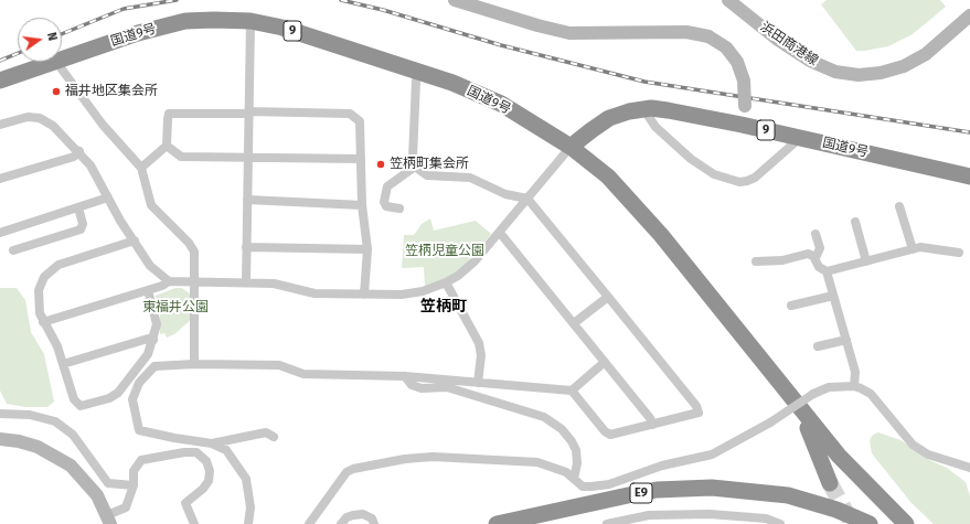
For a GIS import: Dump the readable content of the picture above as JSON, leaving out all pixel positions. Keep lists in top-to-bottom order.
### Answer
{
  "streets": {
    "highway": ["9", "国道9号", "E9"],
    "main road": ["浜田商港線"]
  },
  "districts": ["笠柄町"],
  "parks": ["笠柄児童公園", "東福井公園"],
  "places": ["福井地区集会所", "笠柄町集会所"],
  "north": "right"
}
